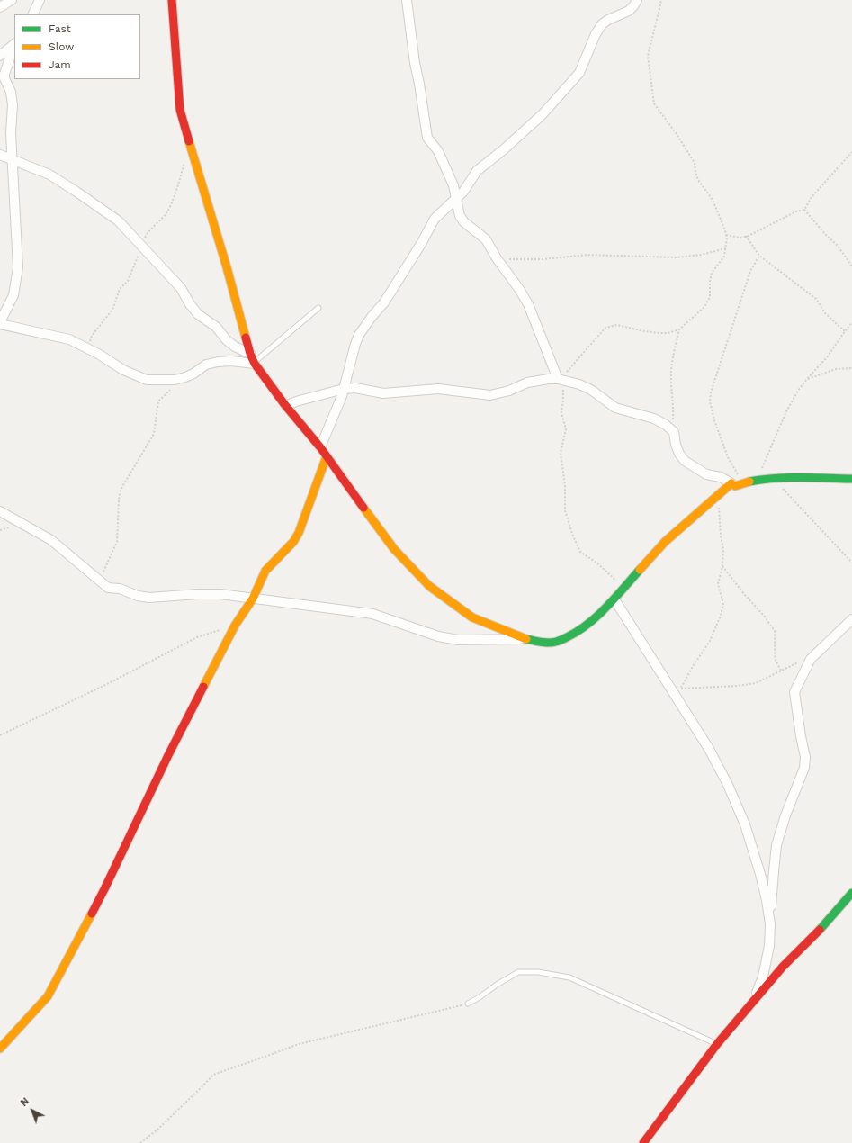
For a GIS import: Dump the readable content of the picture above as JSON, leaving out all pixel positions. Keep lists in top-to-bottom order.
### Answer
{
  "legend": ["Fast", "Slow", "Jam"],
  "north": "top left"
}
